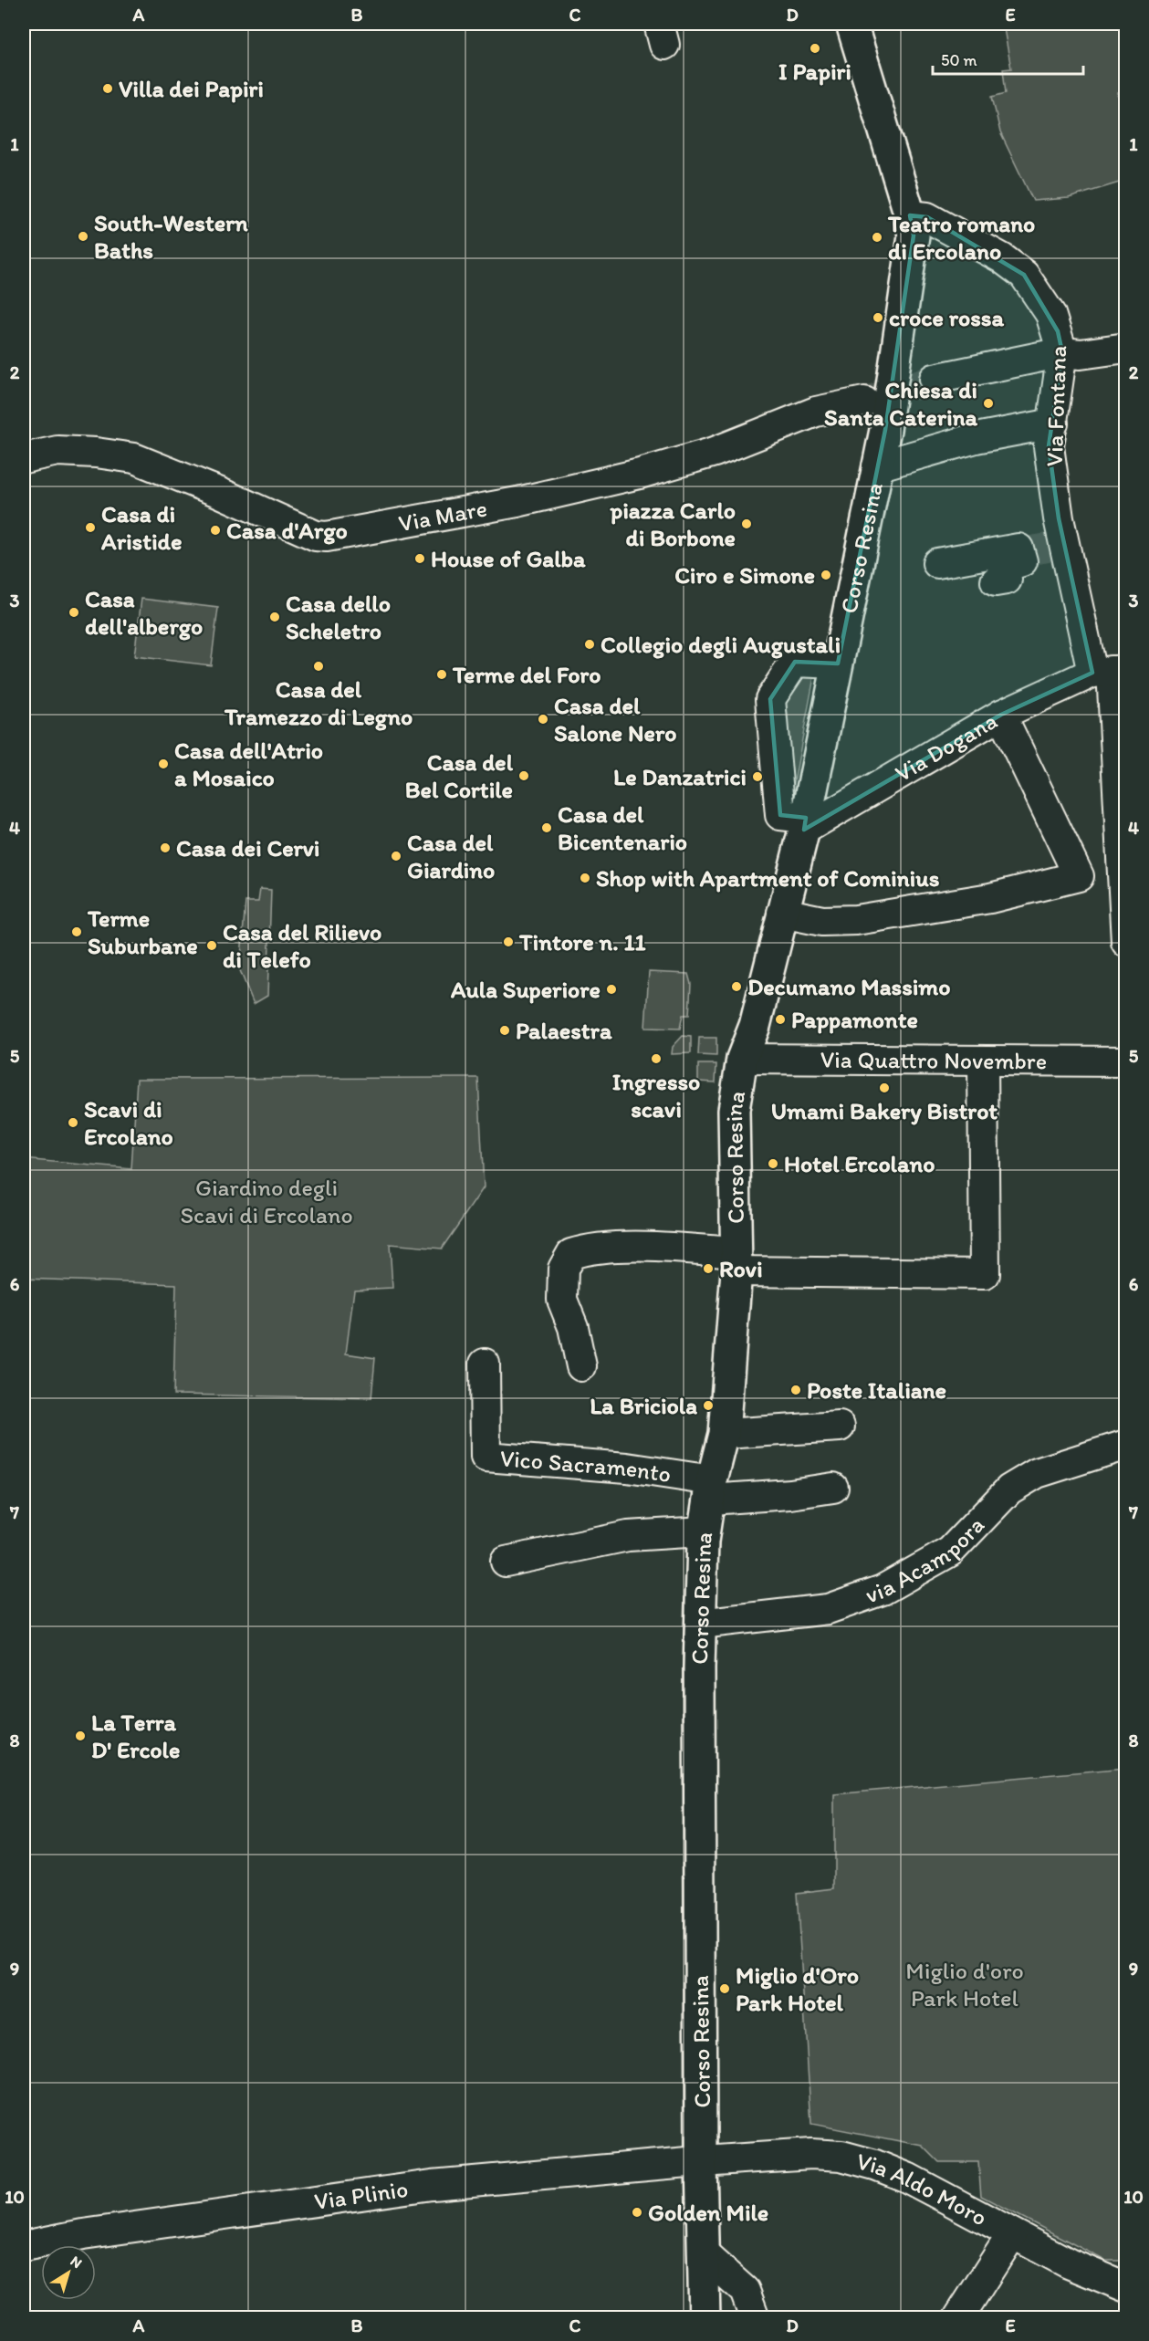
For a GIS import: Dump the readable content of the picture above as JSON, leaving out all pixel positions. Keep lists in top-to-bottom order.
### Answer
{
  "streets": {
    "main road": ["Corso Resina"],
    "street": [
      "Via Fontana",
      "Via Mare",
      "Via Dogana",
      "Via Quattro Novembre",
      "Vico Sacramento",
      "via Acampora",
      "Via Aldo Moro",
      "Via Plinio"
    ]
  },
  "crossings": [
    ["Via Fontana", "Corso Resina"],
    ["Via Fontana", "Via Dogana"],
    ["Corso Resina", "Via Dogana"],
    ["Corso Resina", "Via Quattro Novembre"],
    ["Corso Resina", "Vico Sacramento"],
    ["Corso Resina", "via Acampora"],
    ["Corso Resina", "Via Aldo Moro"],
    ["Corso Resina", "Via Plinio"],
    ["Via Aldo Moro", "Via Plinio"]
  ],
  "parks": ["Giardino degli Scavi di Ercolano", "Miglio d'oro Park Hotel"],
  "places": [
    "I Papiri",
    "Villa dei Papiri",
    "South-Western Baths",
    "Teatro romano di Ercolano",
    "croce rossa",
    "Chiesa di Santa Caterina",
    "piazza Carlo di Borbone",
    "Casa di Aristide",
    "Casa d'Argo",
    "House of Galba",
    "Ciro e Simone",
    "Casa dell'albergo",
    "Casa dello Scheletro",
    "Collegio degli Augustali",
    "Casa del Tramezzo di Legno",
    "Terme del Foro",
    "Casa del Salone Nero",
    "Casa dell'Atrio a Mosaico",
    "Casa del Bel Cortile",
    "Le Danzatrici",
    "Casa del Bicentenario",
    "Casa dei Cervi",
    "Casa del Giardino",
    "Shop with Apartment of Cominius",
    "Terme Suburbane",
    "Tintore n. 11",
    "Casa del Rilievo di Telefo",
    "Decumano Massimo",
    "Aula Superiore",
    "Pappamonte",
    "Palaestra",
    "Ingresso scavi",
    "Umami Bakery Bistrot",
    "Scavi di Ercolano",
    "Hotel Ercolano",
    "Rovi",
    "Poste Italiane",
    "La Briciola",
    "La Terra D' Ercole",
    "Miglio d'Oro Park Hotel",
    "Golden Mile"
  ],
  "scale_bar": "50 m",
  "north": "top right",
  "grid": {
    "columns": [
      "A",
      "B",
      "C",
      "D",
      "E"
    ],
    "rows": [
      "1",
      "2",
      "3",
      "4",
      "5",
      "6",
      "7",
      "8",
      "9",
      "10"
    ]
  }
}
